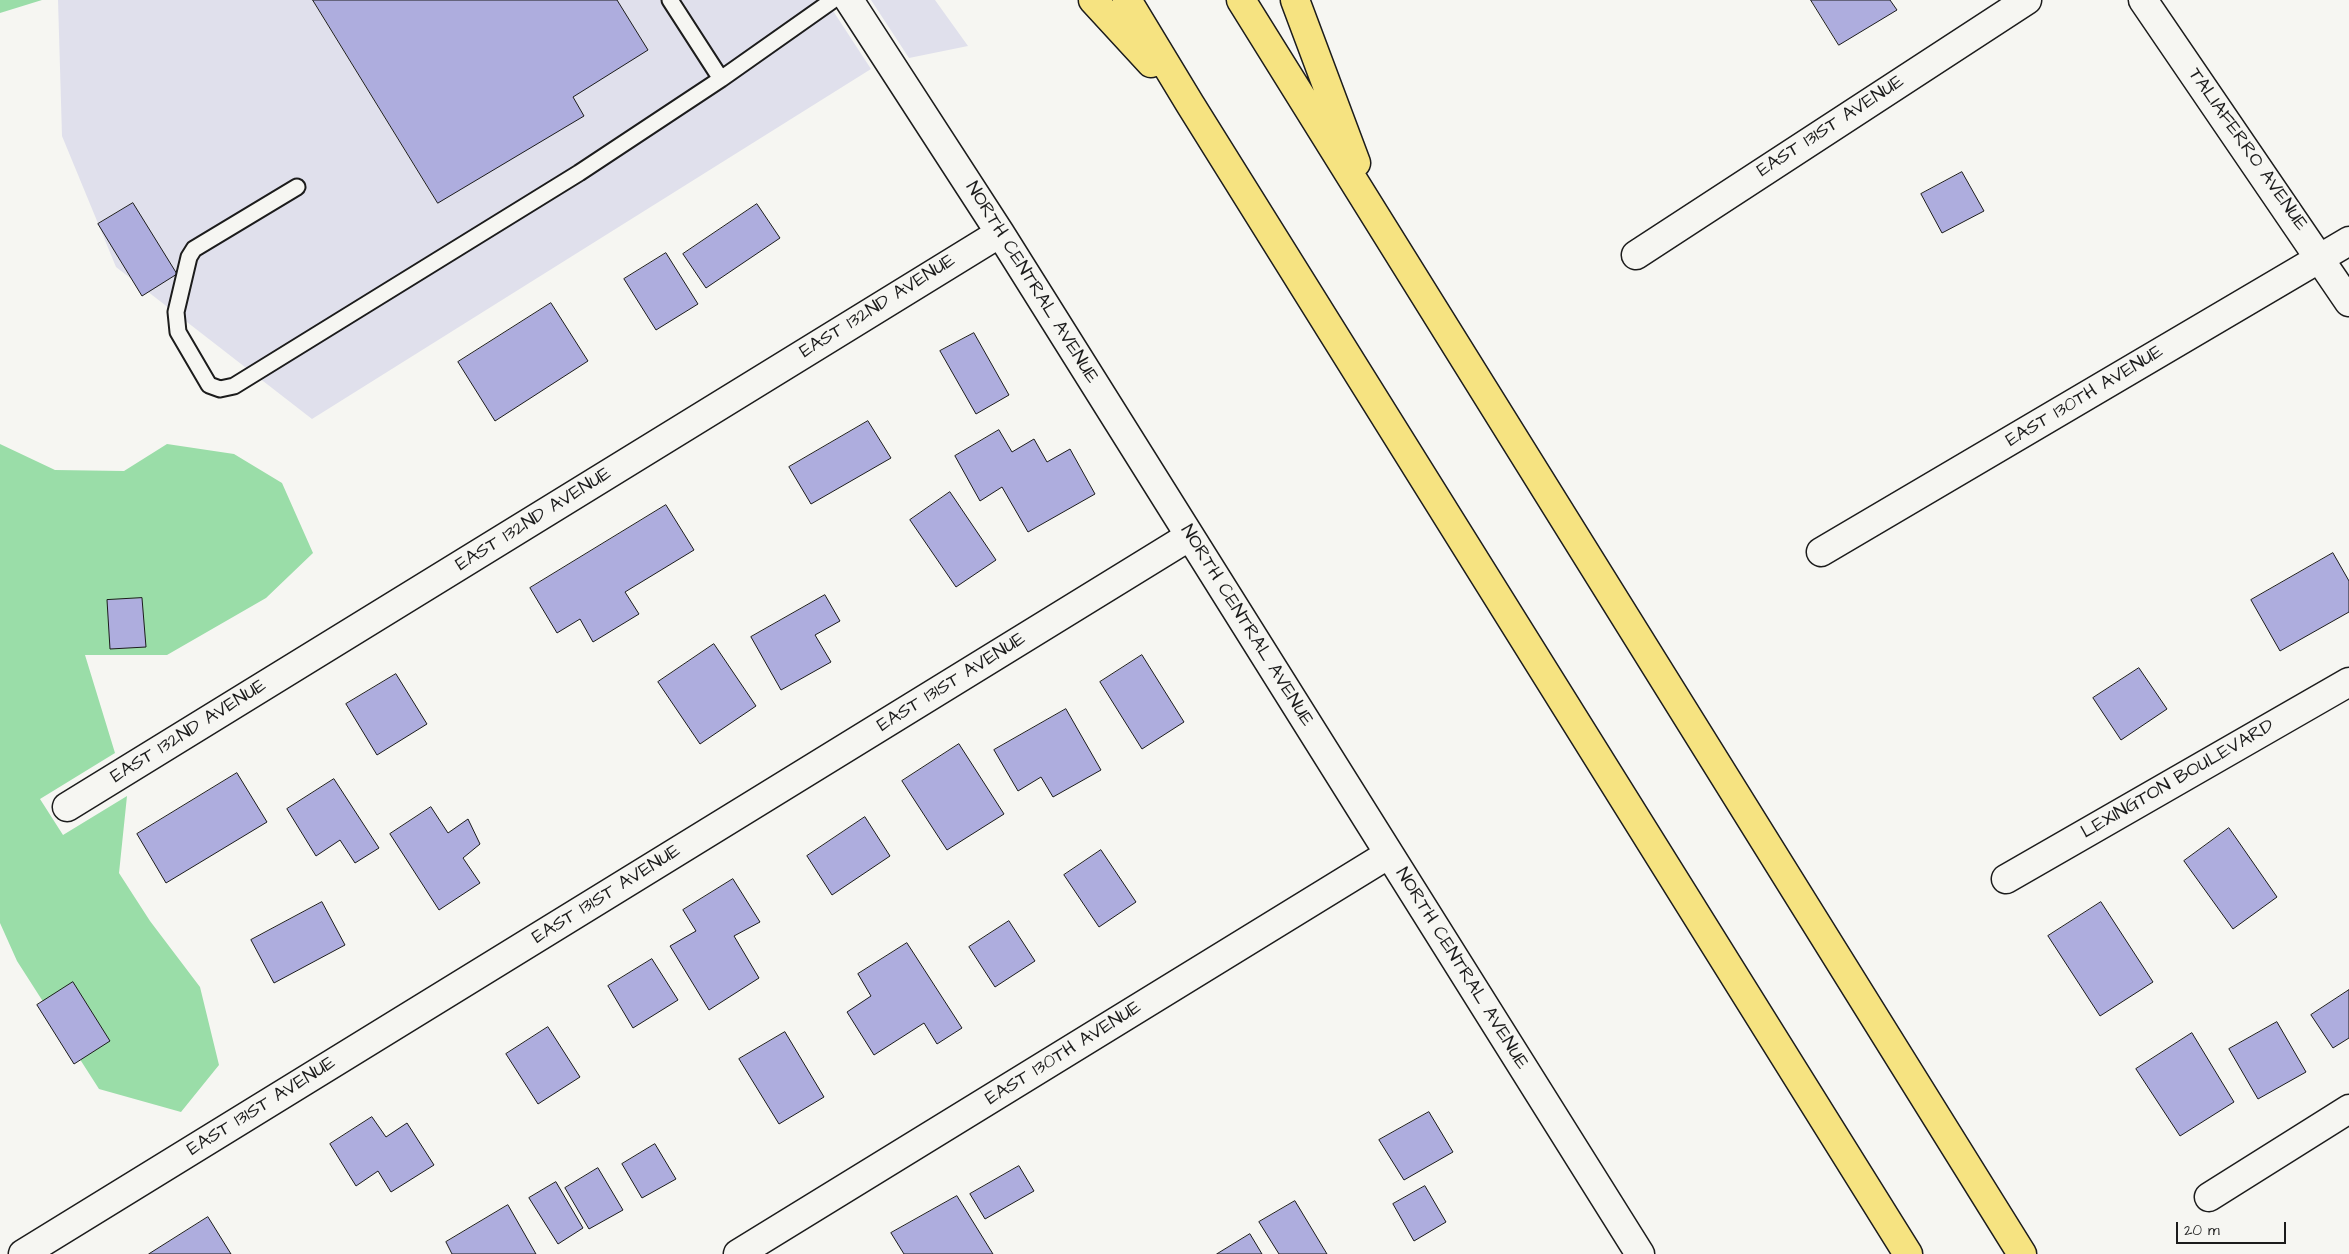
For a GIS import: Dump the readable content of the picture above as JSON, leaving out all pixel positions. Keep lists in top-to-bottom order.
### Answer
{
  "streets": {
    "street": [
      "EAST 131ST AVENUE",
      "TALIAFERRO AVENUE",
      "NORTH CENTRAL AVENUE",
      "EAST 132ND AVENUE",
      "EAST 130TH AVENUE",
      "LEXINGTON BOULEVARD"
    ]
  },
  "crossings": [
    ["EAST 131ST AVENUE", "NORTH CENTRAL AVENUE"],
    ["TALIAFERRO AVENUE", "EAST 130TH AVENUE"],
    ["NORTH CENTRAL AVENUE", "EAST 132ND AVENUE"],
    ["NORTH CENTRAL AVENUE", "EAST 130TH AVENUE"]
  ],
  "scale_bar": "20 m"
}
